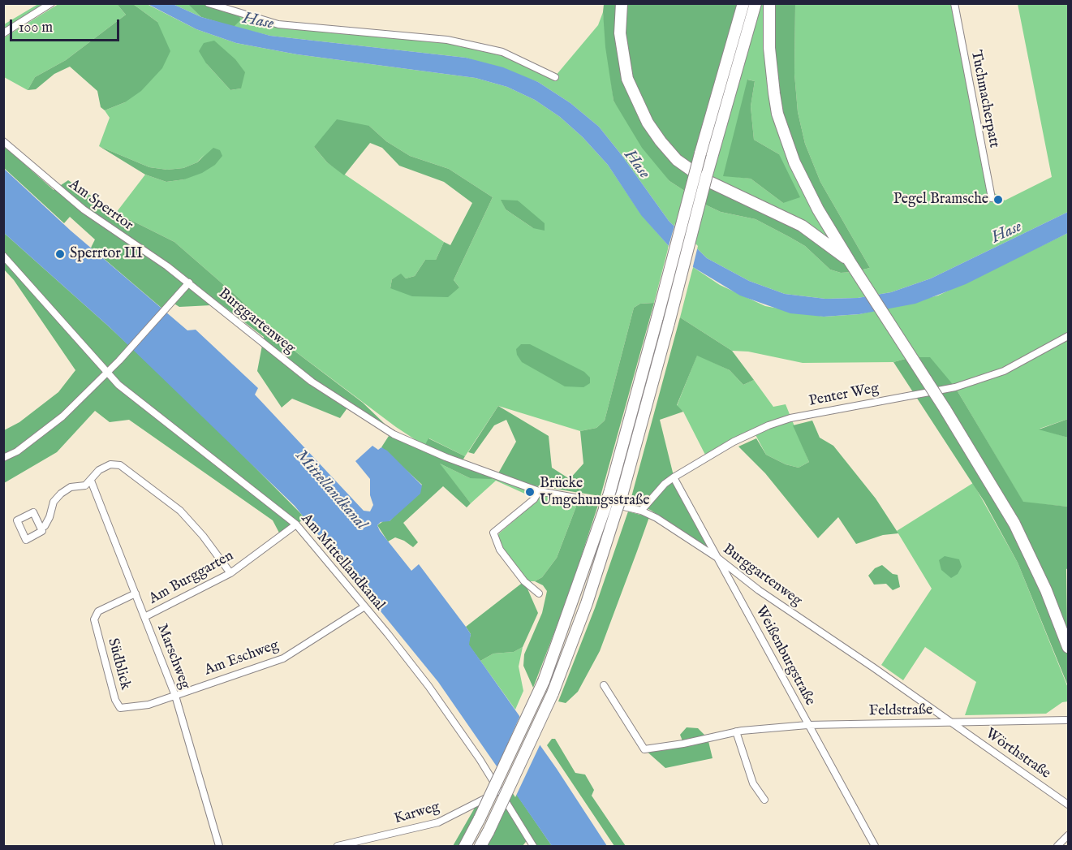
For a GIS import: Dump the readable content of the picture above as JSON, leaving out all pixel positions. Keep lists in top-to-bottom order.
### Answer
{
  "streets": {
    "street": [
      "Tuchmacherpatt",
      "Am Sperrtor",
      "Burggartenweg",
      "Penter Weg",
      "Am Mittellandkanal",
      "Am Burggarten",
      "Weißenburgstraße",
      "Marschweg",
      "Am Eschweg",
      "Südblick",
      "Feldstraße",
      "Wörthstraße",
      "Karweg"
    ]
  },
  "crossings": [
    ["Am Sperrtor", "Burggartenweg"],
    ["Burggartenweg", "Penter Weg"],
    ["Burggartenweg", "Weißenburgstraße"],
    ["Burggartenweg", "Feldstraße"],
    ["Burggartenweg", "Wörthstraße"],
    ["Penter Weg", "Weißenburgstraße"],
    ["Am Mittellandkanal", "Am Burggarten"],
    ["Am Mittellandkanal", "Am Eschweg"],
    ["Am Mittellandkanal", "Karweg"],
    ["Am Burggarten", "Marschweg"],
    ["Weißenburgstraße", "Feldstraße"],
    ["Marschweg", "Am Eschweg"],
    ["Marschweg", "Südblick"],
    ["Am Eschweg", "Südblick"],
    ["Feldstraße", "Wörthstraße"]
  ],
  "water": ["Hase", "Mittellandkanal"],
  "places": ["Pegel Bramsche", "Sperrtor III", "Brücke Umgehungsstraße"],
  "scale_bar": "100 m"
}
